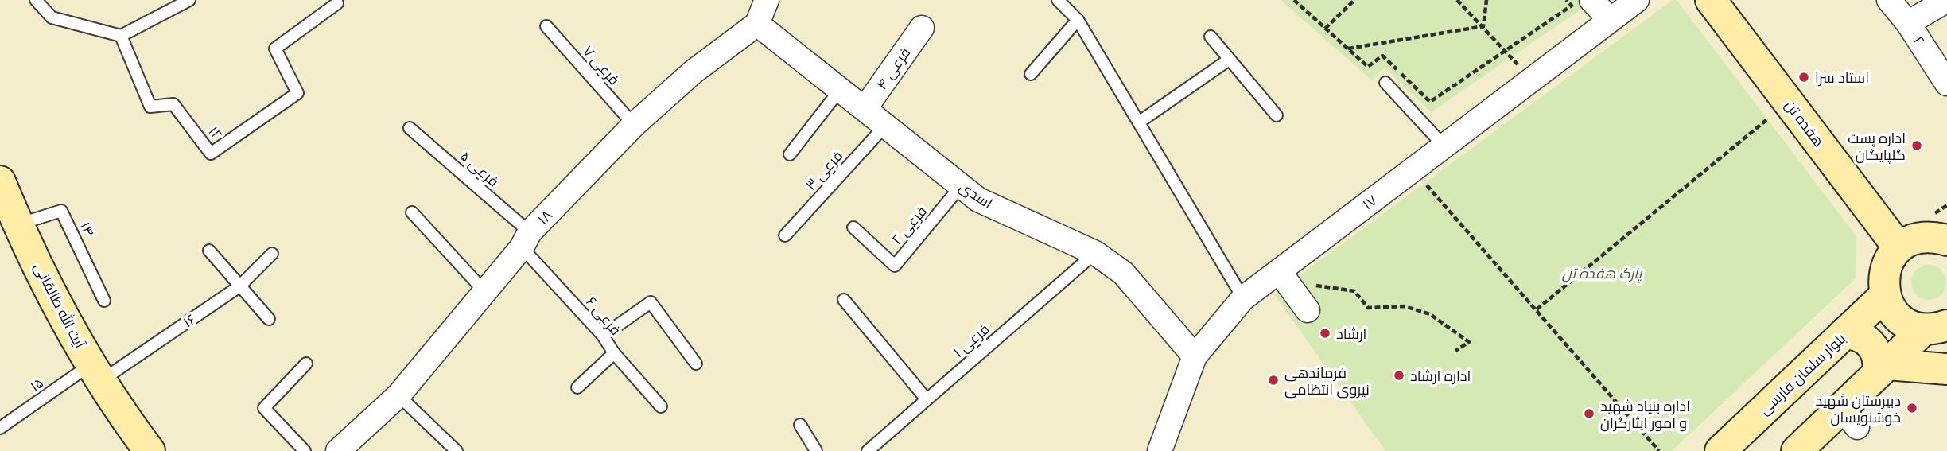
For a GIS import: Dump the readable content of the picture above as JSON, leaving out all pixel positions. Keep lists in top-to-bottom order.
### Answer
{
  "streets": {
    "main road": ["هفده تن", "آیت الله طالقانی", "بلوار سلمان فارسی"],
    "street": [
      "۲",
      "فرعی ۴",
      "اسدی",
      "۱۷",
      "۱۸"
    ],
    "lane": [
      "فرعی ۷",
      "۱۲",
      "فرعی ۵",
      "فرعی ۳",
      "فرعی ۲",
      "۱۴",
      "فرعی ۶",
      "۱۶",
      "فرعی ۱",
      "۱۵"
    ]
  },
  "crossings": [
    ["فرعی ۷", "۱۸"],
    ["فرعی ۴", "اسدی"],
    ["فرعی ۵", "۱۸"],
    ["فرعی ۵", "فرعی ۶"],
    ["فرعی ۳", "اسدی"],
    ["اسدی", "۱۷"],
    ["اسدی", "۱۸"],
    ["اسدی", "فرعی ۲"],
    ["اسدی", "فرعی ۱"],
    ["۱۸", "فرعی ۶"],
    ["۱۴", "آیت الله طالقانی"],
    ["آیت الله طالقانی", "۱۶"],
    ["آیت الله طالقانی", "۱۵"],
    ["۱۶", "۱۵"]
  ],
  "parks": ["پارک هفده تن"],
  "places": [
    "استاد سرا",
    "اداره پست گلپایگان",
    "ارشاد",
    "اداره ارشاد",
    "فرماندهی نیروی انتظامی",
    "دبیرستان شهید خوشنویسان",
    "اداره بنیاد شهید و امور ایثارگران"
  ]
}
